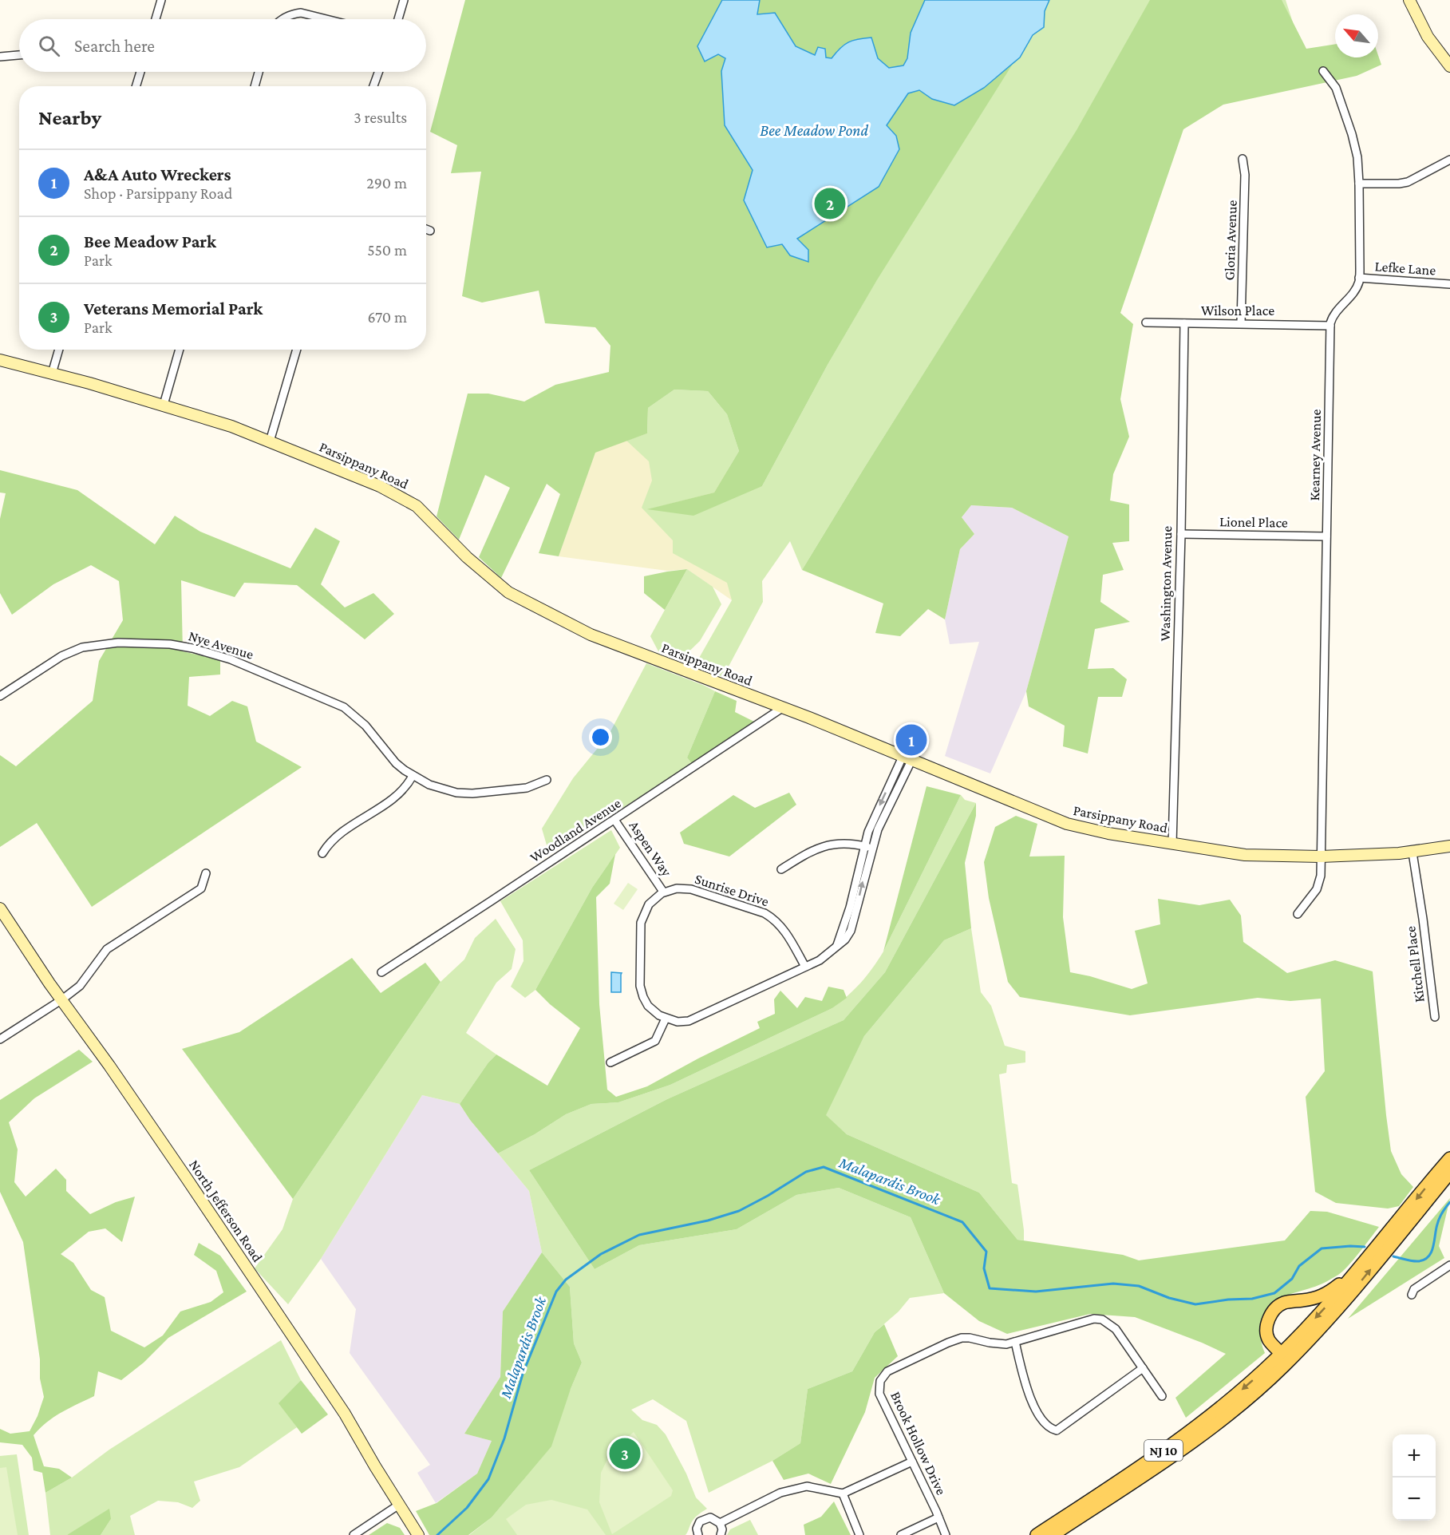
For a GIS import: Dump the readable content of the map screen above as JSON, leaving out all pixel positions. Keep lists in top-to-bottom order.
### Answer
{
  "streets": {
    "main road": ["Parsippany Road", "North Jefferson Road", "NJ 10"],
    "street": [
      "Gloria Avenue",
      "Lefke Lane",
      "Wilson Place",
      "Kearney Avenue",
      "Lionel Place",
      "Washington Avenue",
      "Nye Avenue",
      "Woodland Avenue",
      "Aspen Way",
      "Sunrise Drive",
      "Kitchell Place",
      "Brook Hollow Drive"
    ]
  },
  "crossings": [
    ["Gloria Avenue", "Wilson Place"],
    ["Lefke Lane", "Kearney Avenue"],
    ["Wilson Place", "Kearney Avenue"],
    ["Wilson Place", "Washington Avenue"],
    ["Kearney Avenue", "Parsippany Road"],
    ["Kearney Avenue", "Lionel Place"],
    ["Parsippany Road", "Washington Avenue"],
    ["Parsippany Road", "Woodland Avenue"],
    ["Parsippany Road", "Kitchell Place"],
    ["Lionel Place", "Washington Avenue"],
    ["Woodland Avenue", "Aspen Way"],
    ["Aspen Way", "Sunrise Drive"]
  ],
  "water": ["Bee Meadow Pond", "Malapardis Brook"],
  "north": "top left",
  "page": {
    "search": "Search here",
    "heading": ["Nearby", "3 results"],
    "list": [
      {
        "mark": "1",
        "name": "A&A Auto Wreckers",
        "note": "Shop · Parsippany Road",
        "value": "290 m"
      },
      {
        "mark": "2",
        "name": "Bee Meadow Park",
        "note": "Park",
        "value": "550 m"
      },
      {
        "mark": "3",
        "name": "Veterans Memorial Park",
        "note": "Park",
        "value": "670 m"
      }
    ],
    "pins": ["2", "1", "3"],
    "map_buttons": ["+", "−"]
  }
}
